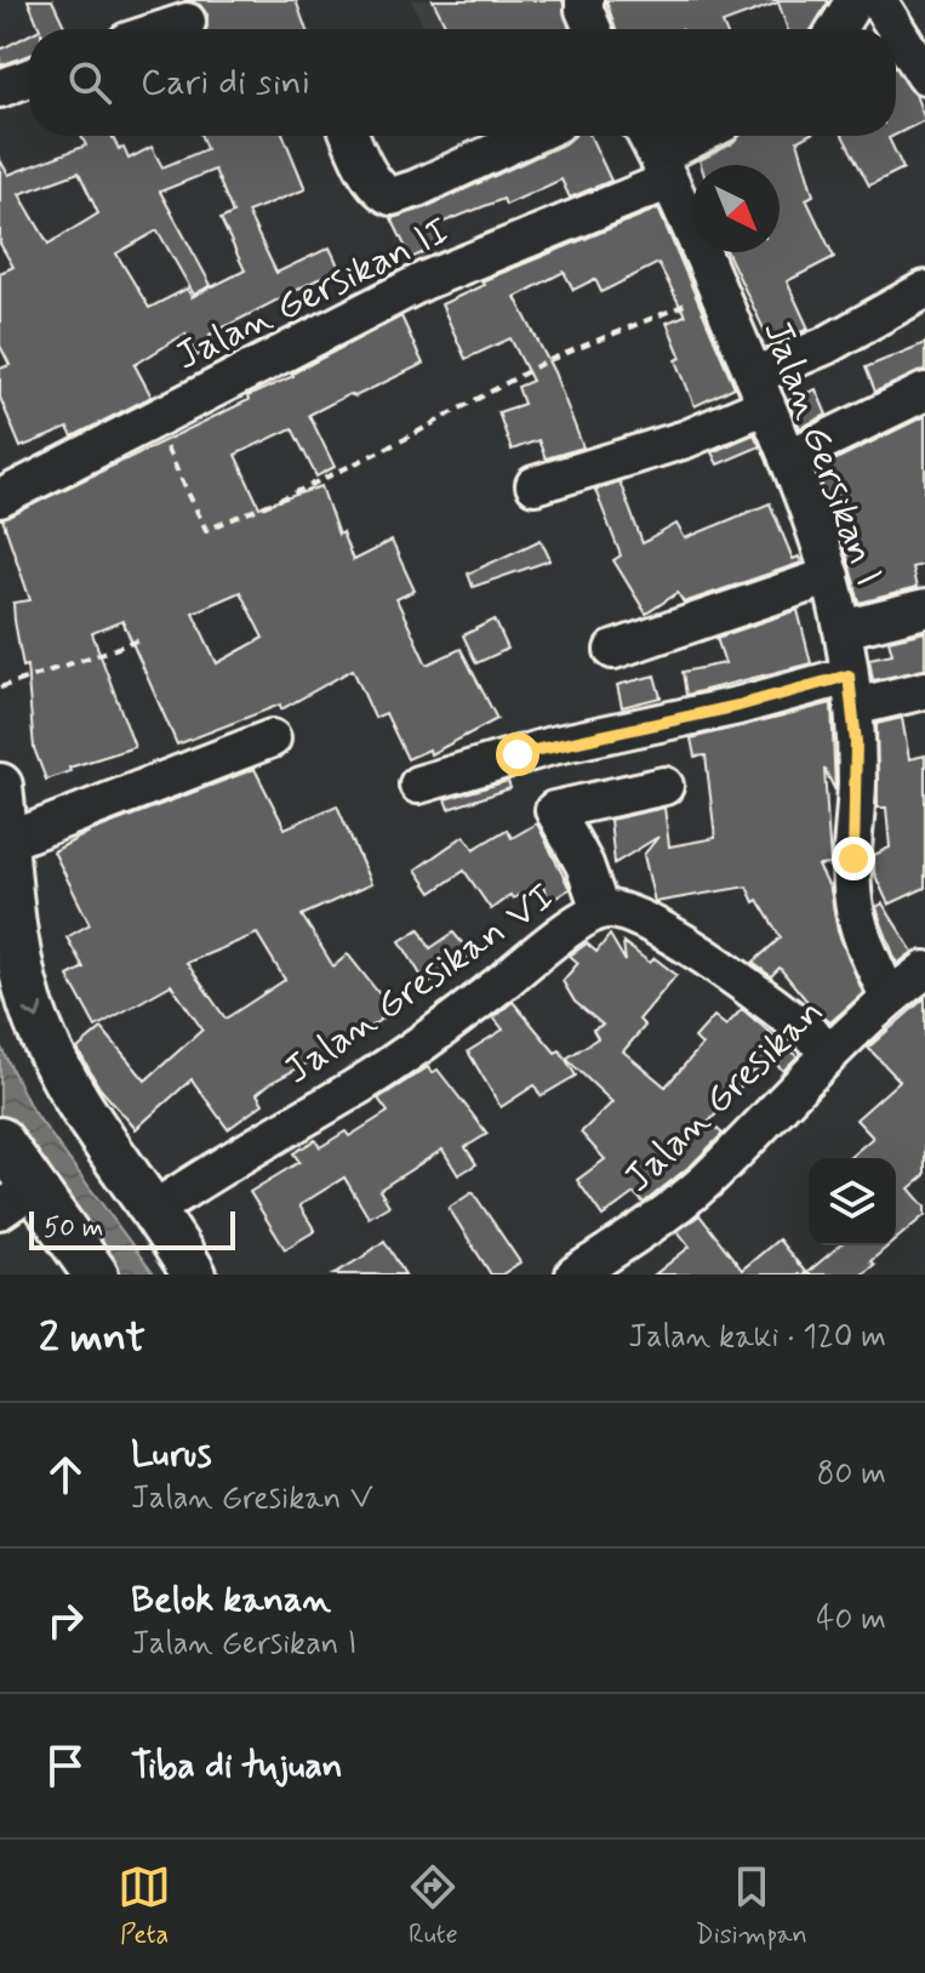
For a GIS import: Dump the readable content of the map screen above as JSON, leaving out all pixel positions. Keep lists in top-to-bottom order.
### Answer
{
  "streets": {
    "street": [
      "Jalan Gersikan II",
      "Jalan Gersikan I",
      "Jalan Gresikan VI",
      "Jalan Gresikan"
    ]
  },
  "crossings": [
    ["Jalan Gersikan II", "Jalan Gersikan I"],
    ["Jalan Gersikan I", "Jalan Gresikan"],
    ["Jalan Gresikan VI", "Jalan Gresikan"]
  ],
  "scale_bar": "50 m",
  "north": "bottom right",
  "page": {
    "search": "Cari di sini",
    "scale": "50 m",
    "heading": ["2 mnt", "Jalan kaki · 120 m"],
    "list": [
      ["Lurus", "Jalan Gresikan V", "80 m"],
      ["Belok kanan", "Jalan Gersikan I", "40 m"],
      "Tiba di tujuan"
    ],
    "nav": ["Peta", "Rute", "Disimpan"]
  }
}
